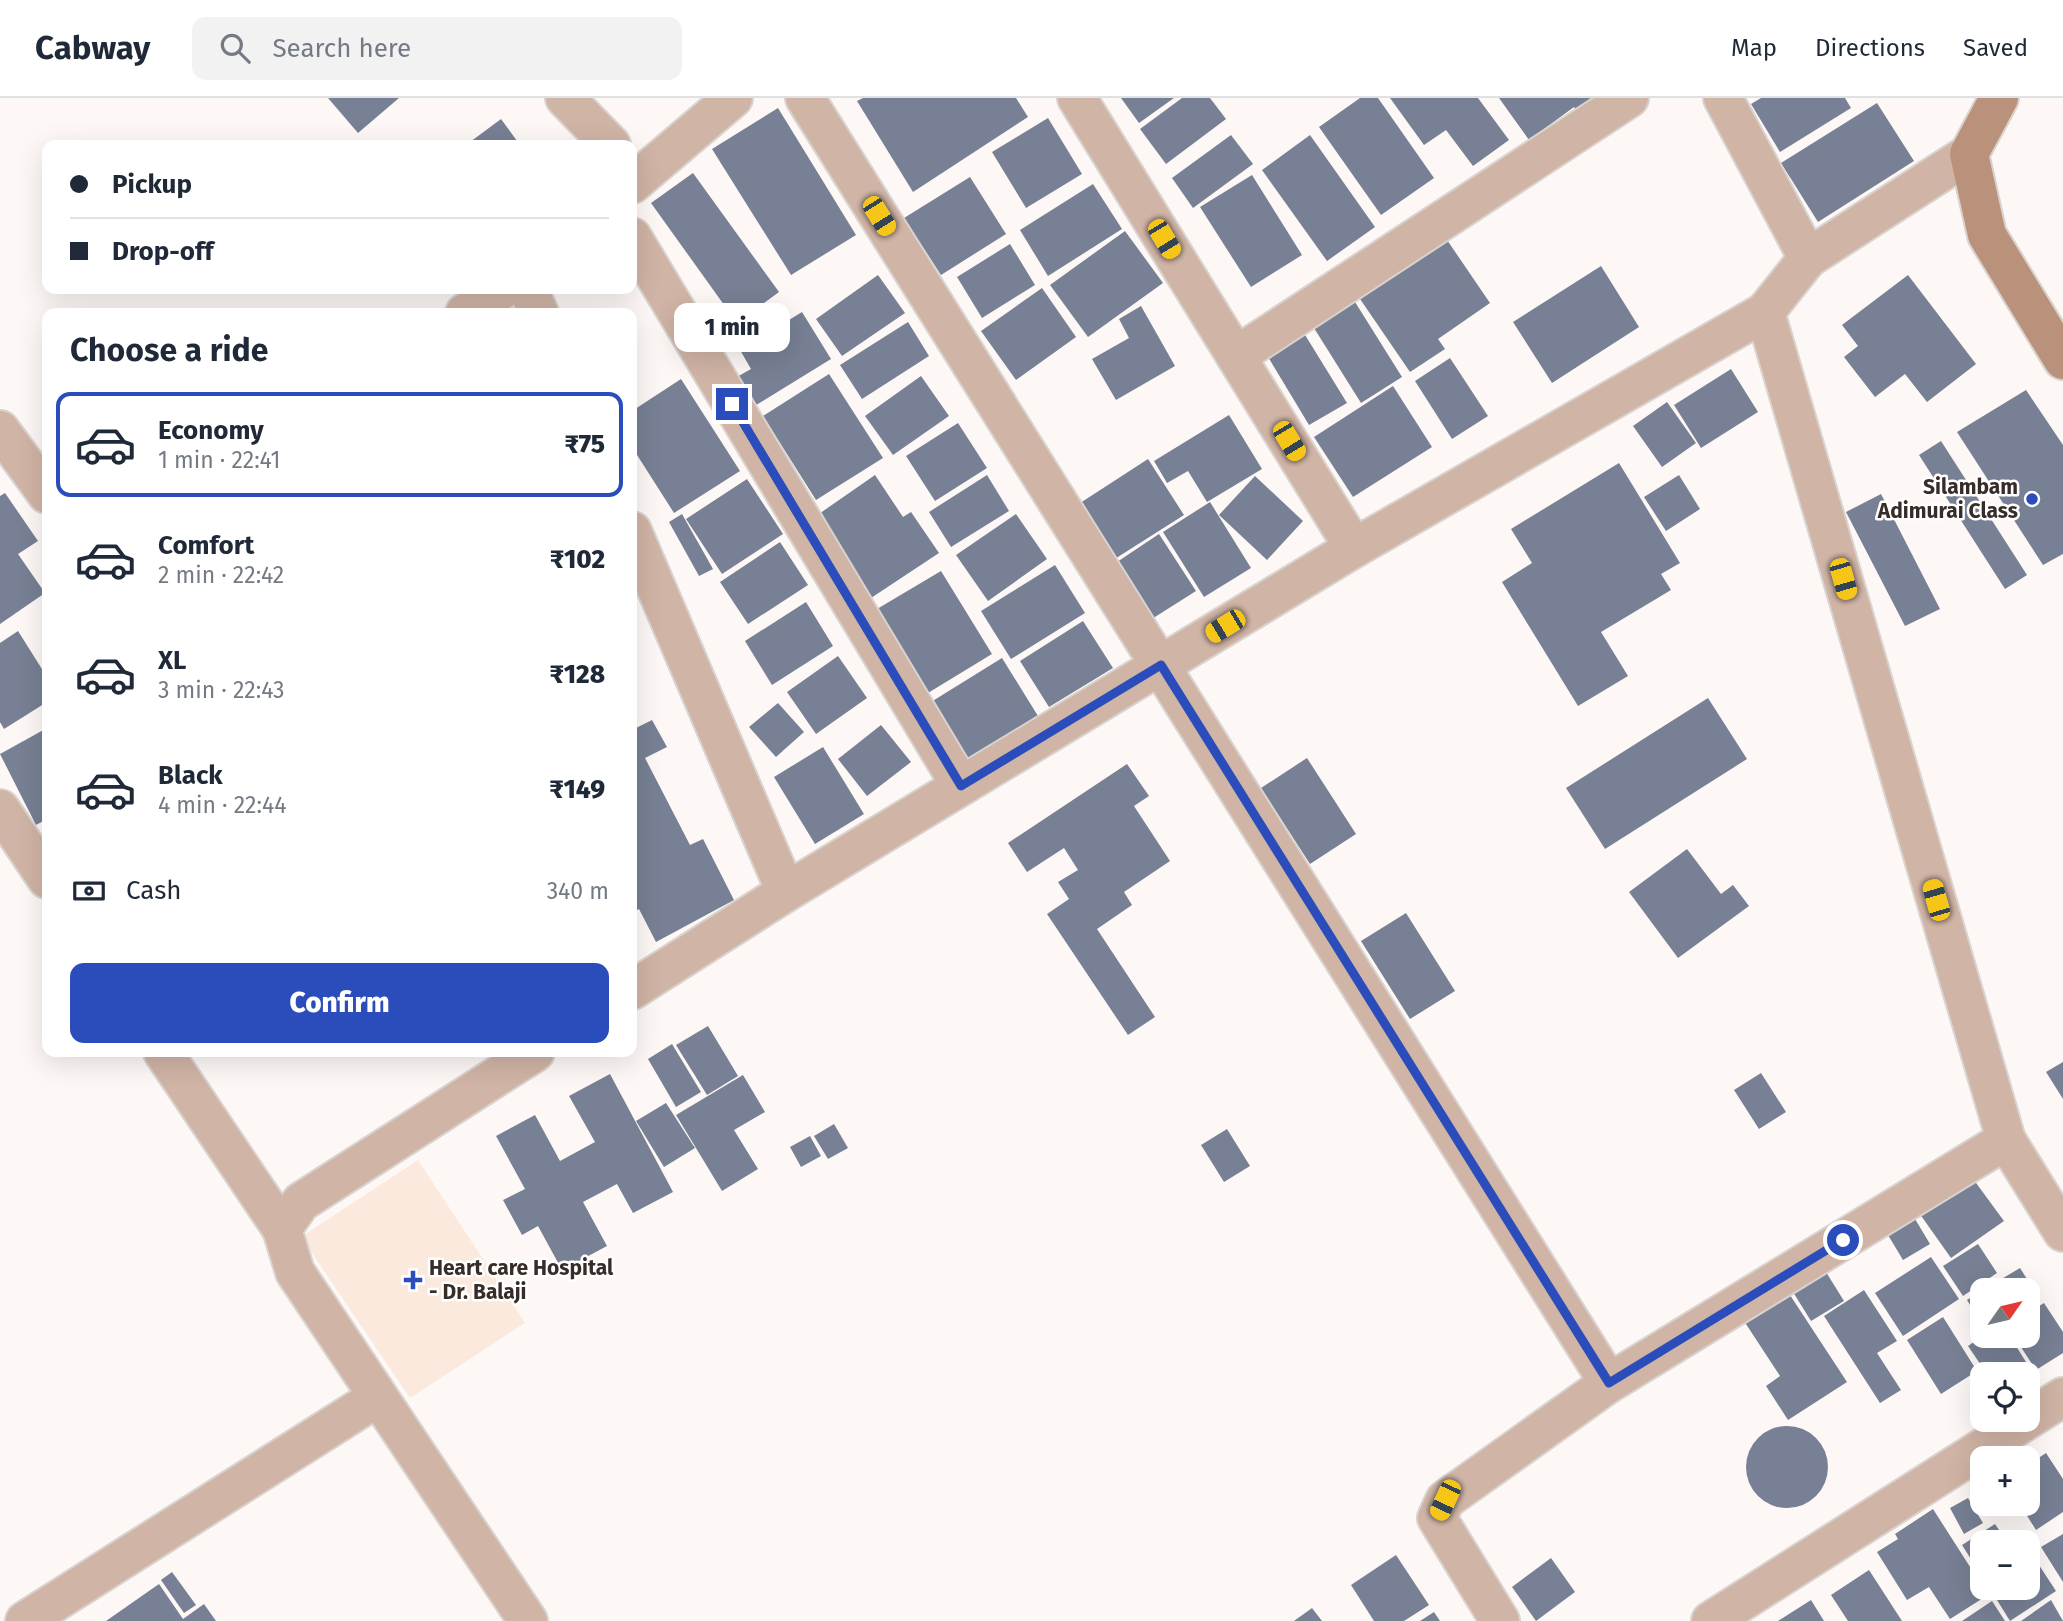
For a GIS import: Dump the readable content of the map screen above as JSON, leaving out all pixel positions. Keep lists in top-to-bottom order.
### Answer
{
  "places": {
    "other": ["Silambam Adimurai Class"],
    "health": ["Heart care Hospital - Dr. Balaji"]
  },
  "north": "top right",
  "page": {
    "header": "Cabway",
    "search": "Search here",
    "nav": ["Map", "Directions", "Saved"],
    "banner": ["Pickup", "Drop-off"],
    "bubble": "1 min",
    "heading": "Choose a ride",
    "list": [
      {
        "name": "Economy",
        "note": "1 min · 22:41",
        "value": "₹75"
      },
      {
        "name": "Comfort",
        "note": "2 min · 22:42",
        "value": "₹102"
      },
      {
        "name": "XL",
        "note": "3 min · 22:43",
        "value": "₹128"
      },
      {
        "name": "Black",
        "note": "4 min · 22:44",
        "value": "₹149"
      }
    ],
    "pay": ["Cash", "340 m"],
    "buttons": "Confirm",
    "map_buttons": ["+", "−"]
  }
}
